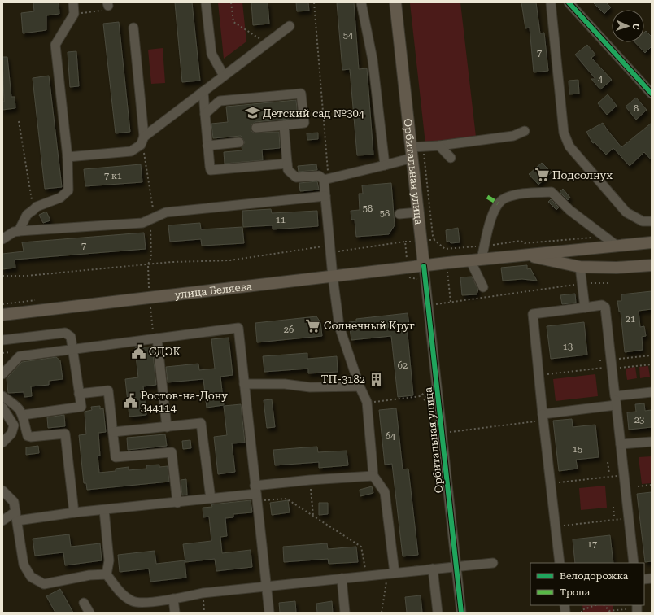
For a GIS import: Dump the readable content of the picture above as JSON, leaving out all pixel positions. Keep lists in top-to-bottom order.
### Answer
{
  "streets": {
    "main road": ["Орбитальная улица", "улица Беляева"]
  },
  "crossings": [
    ["Орбитальная улица", "улица Беляева"]
  ],
  "places": {
    "school or university": ["Детский сад №304"],
    "supermarket": ["Подсолнух", "Солнечный Круг"],
    "public building": ["СДЭК", "Ростов-на-Дону 344114"],
    "building": ["ТП-3182"]
  },
  "house_numbers": [
    "54",
    "7",
    "4",
    "8",
    "7 к1",
    "58",
    "58",
    "11",
    "7",
    "21",
    "26",
    "13",
    "62",
    "23",
    "64",
    "15",
    "17"
  ],
  "legend": ["Велодорожка", "Тропа"],
  "north": "right"
}
